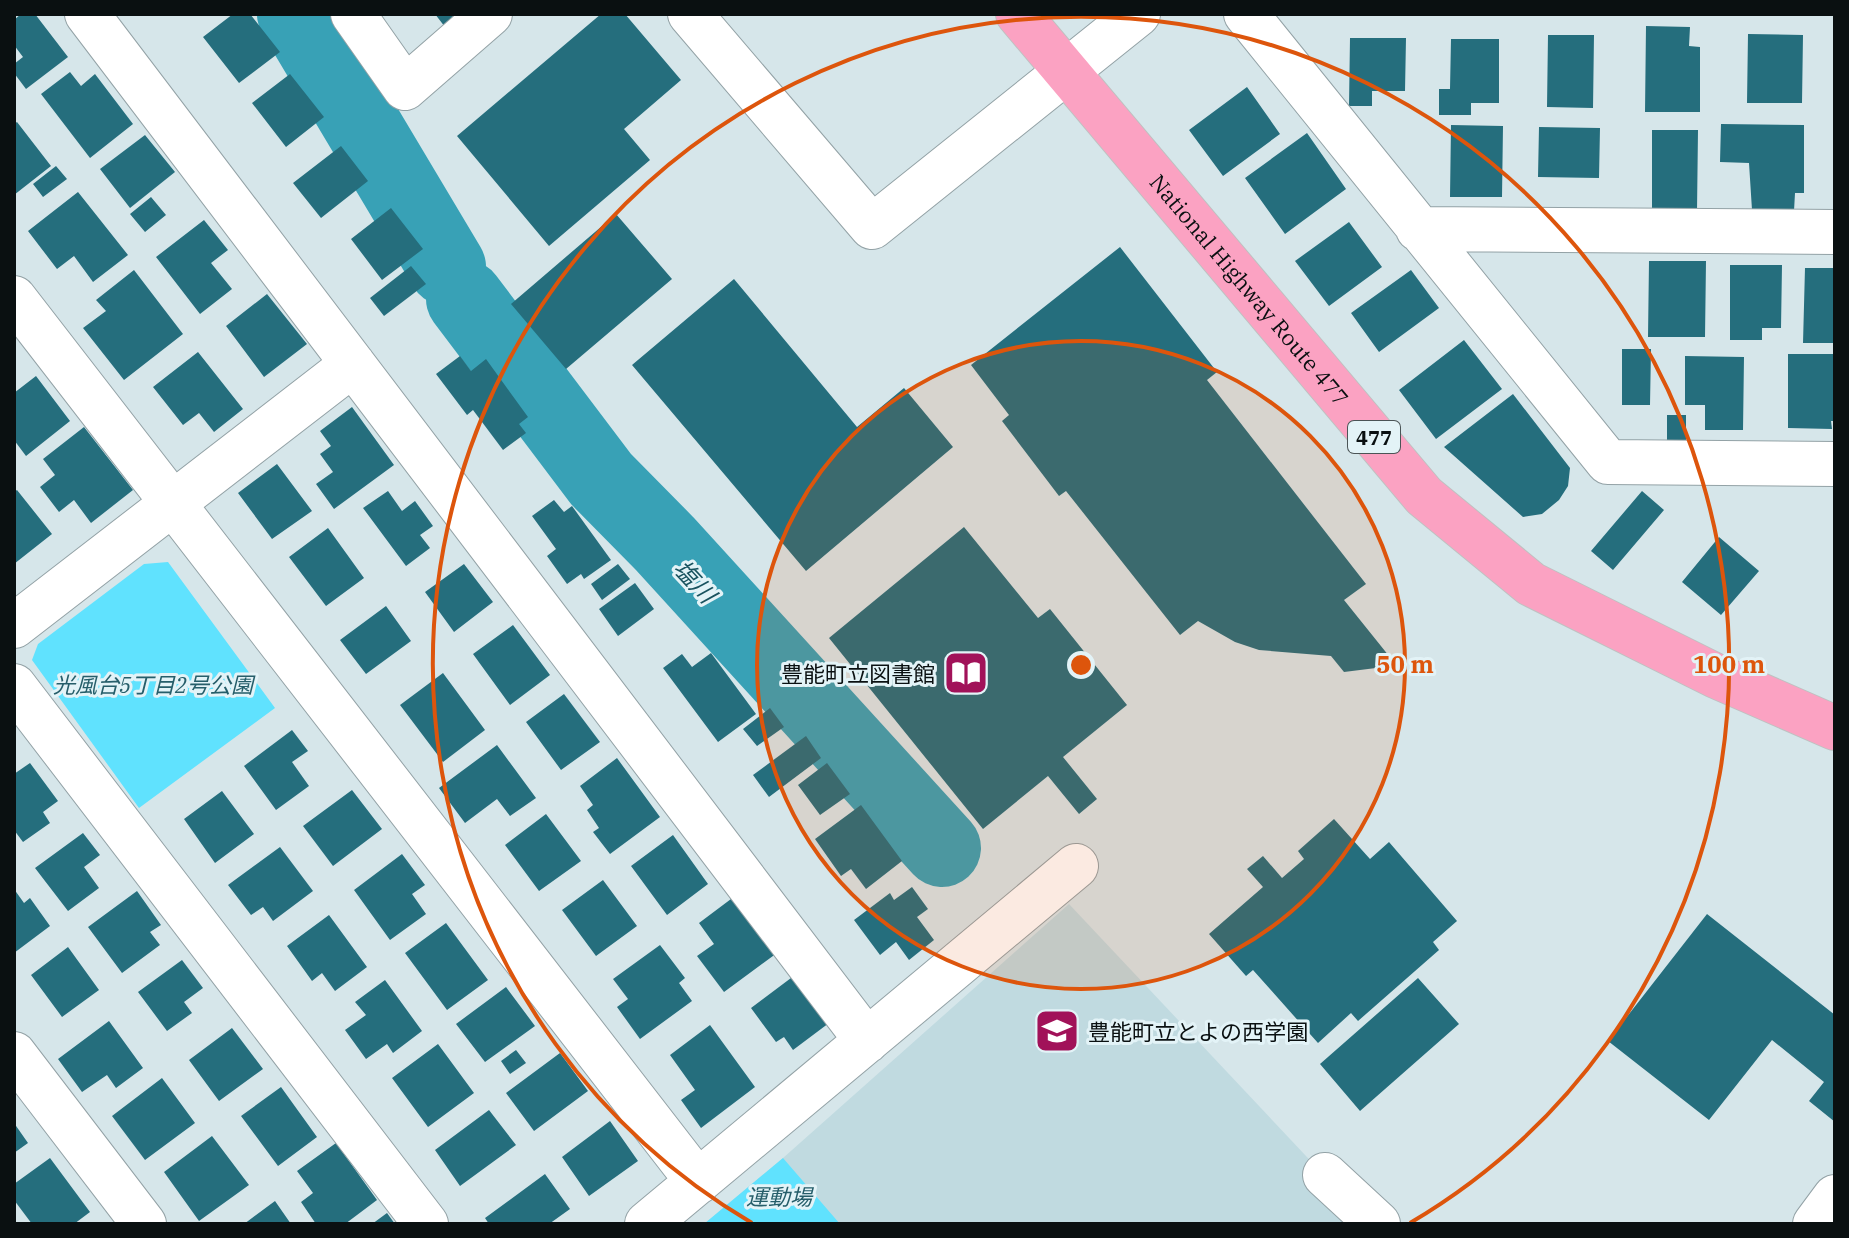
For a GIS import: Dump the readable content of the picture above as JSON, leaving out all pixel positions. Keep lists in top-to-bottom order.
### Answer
{
  "streets": {
    "highway": ["National Highway Route 477", "477"]
  },
  "water": ["塩川"],
  "parks": ["光風台5丁目2号公園", "運動場"],
  "places": {
    "library": ["豊能町立図書館"],
    "school or university": ["豊能町立とよの西学園"]
  },
  "rings": ["50 m", "100 m"]
}
